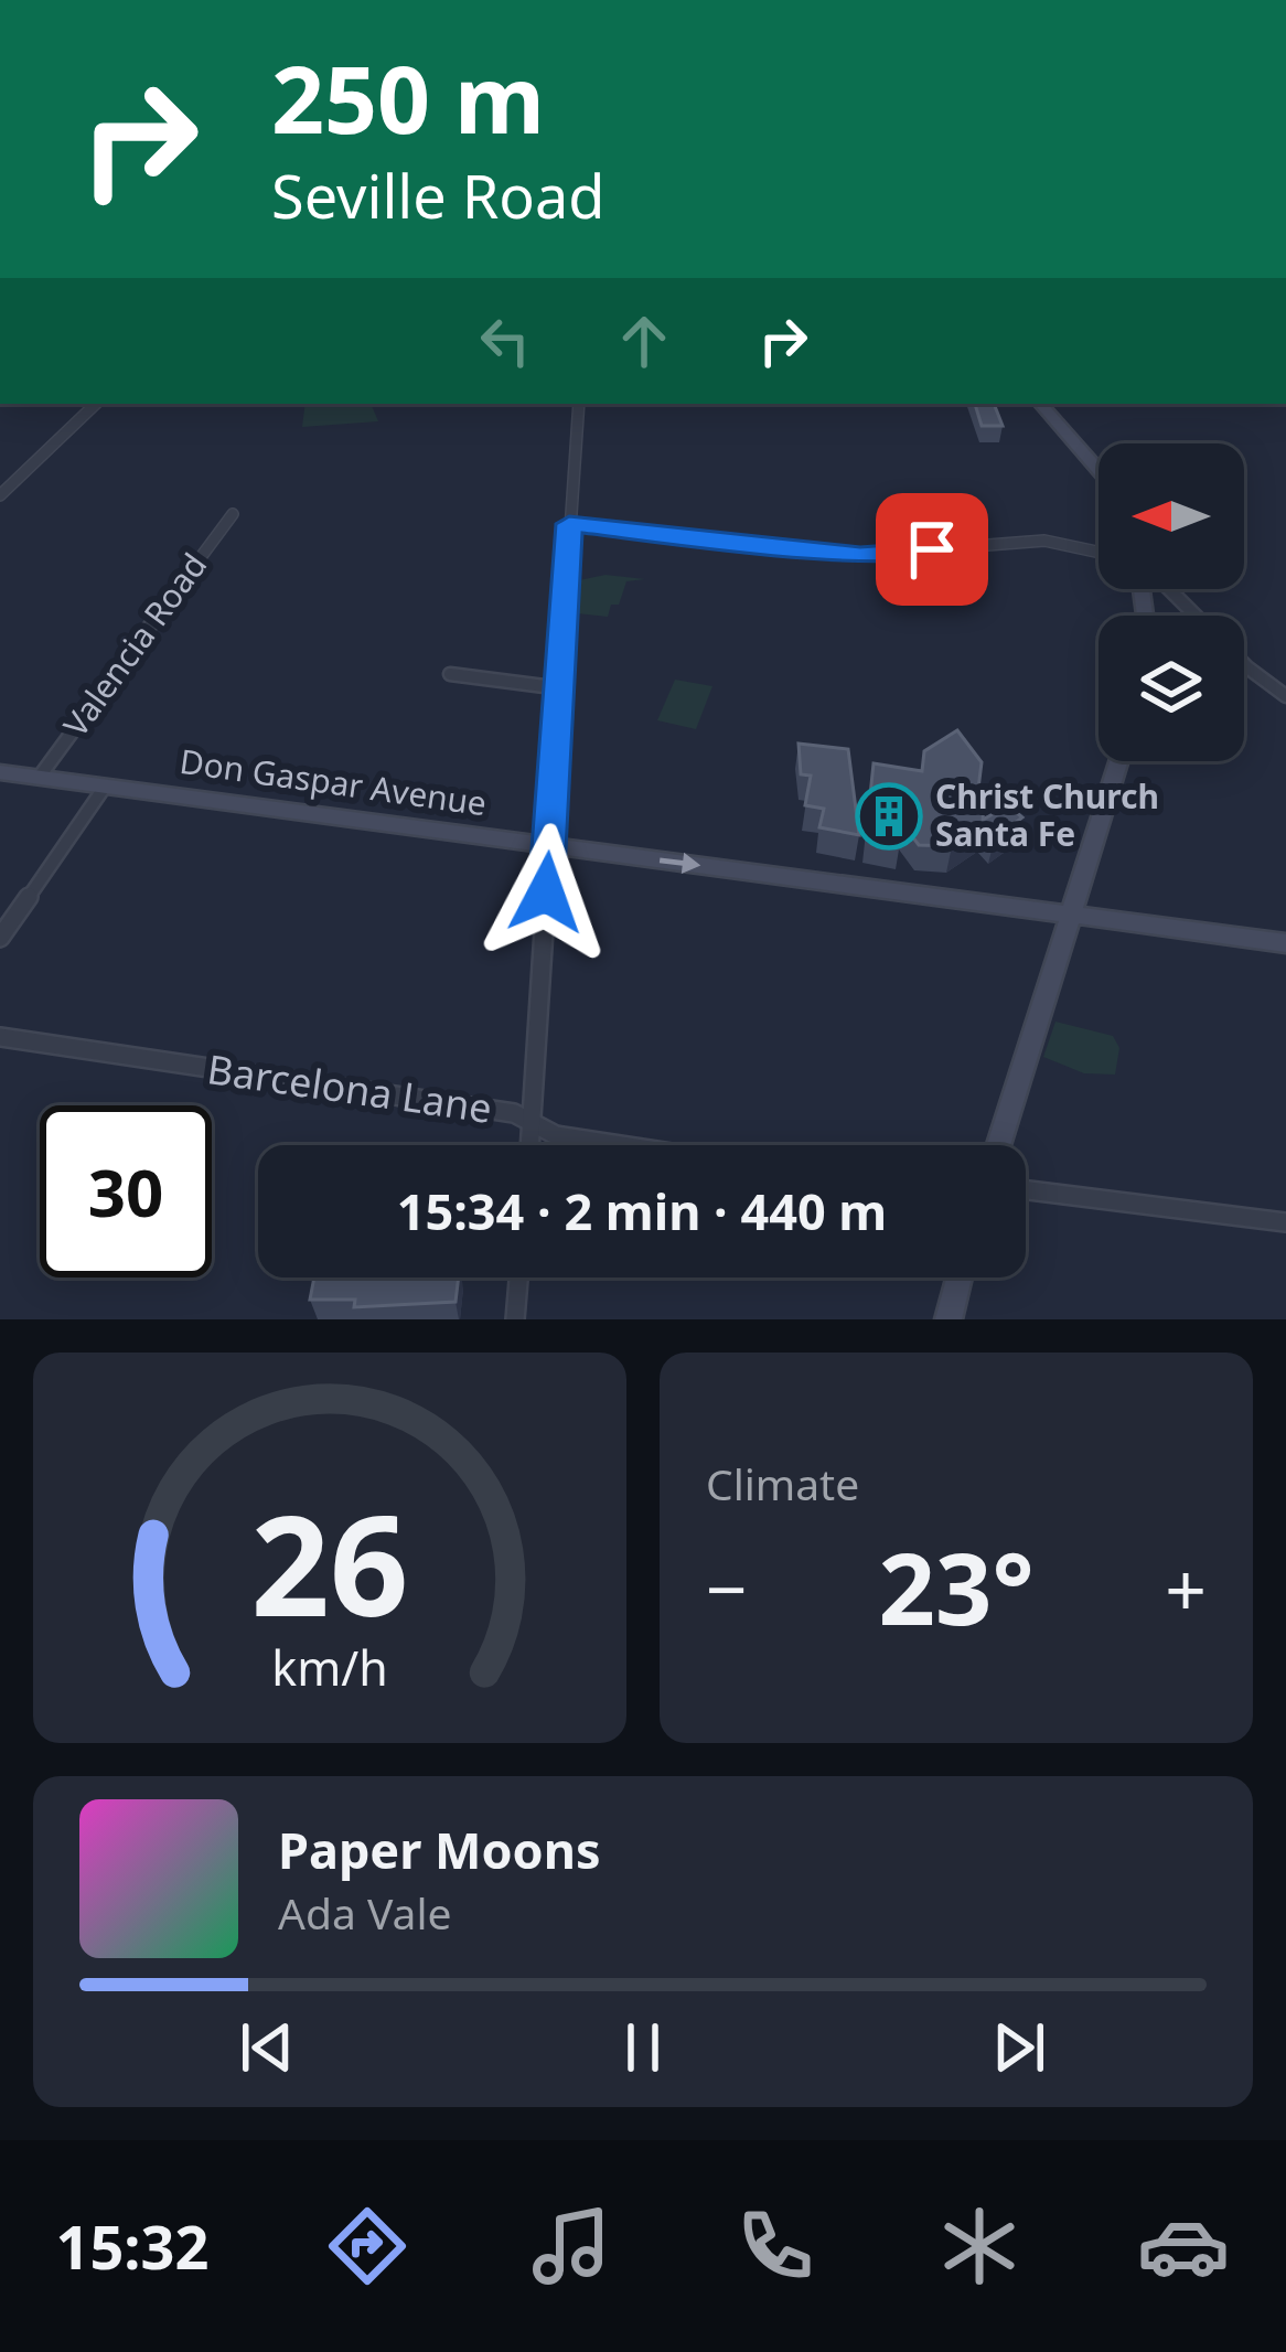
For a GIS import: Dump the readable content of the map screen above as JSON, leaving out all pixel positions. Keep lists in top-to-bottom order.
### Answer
{
  "streets": {
    "street": ["Valencia Road", "Don Gaspar Avenue", "Barcelona Lane"]
  },
  "crossings": [
    ["Valencia Road", "Don Gaspar Avenue"]
  ],
  "one_way": ["Don Gaspar Avenue"],
  "places": {
    "building": ["Christ Church Santa Fe"]
  },
  "north": "left",
  "page": {
    "turn": ["250 m", "Seville Road"],
    "limit": "30",
    "trip": "15:34 · 2 min · 440 m",
    "tile": "Climate",
    "heat": ["−", "23°", "+"],
    "song": ["Paper Moons", "Ada Vale"],
    "tabs": "15:32",
    "gauge": ["26", "km/h"]
  }
}
